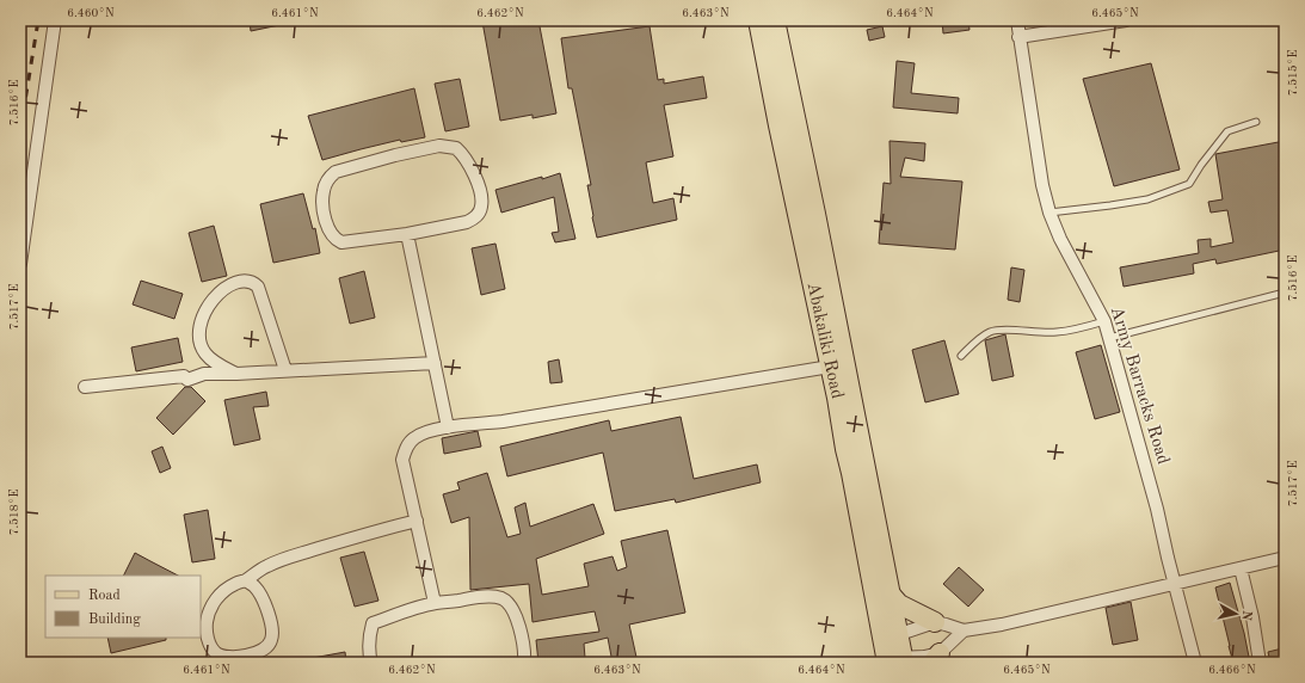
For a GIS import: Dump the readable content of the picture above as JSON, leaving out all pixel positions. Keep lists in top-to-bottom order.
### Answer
{
  "streets": {
    "main road": ["Abakaliki Road"],
    "street": ["Army Barracks Road"]
  },
  "legend": ["Road", "Building"],
  "north": "right",
  "coordinates": [
    "6.460°N",
    "6.461°N",
    "6.462°N",
    "6.463°N",
    "6.464°N",
    "6.465°N",
    "7.515°E",
    "7.516°E",
    "7.517°E",
    "7.518°E",
    "6.466°N"
  ]
}
